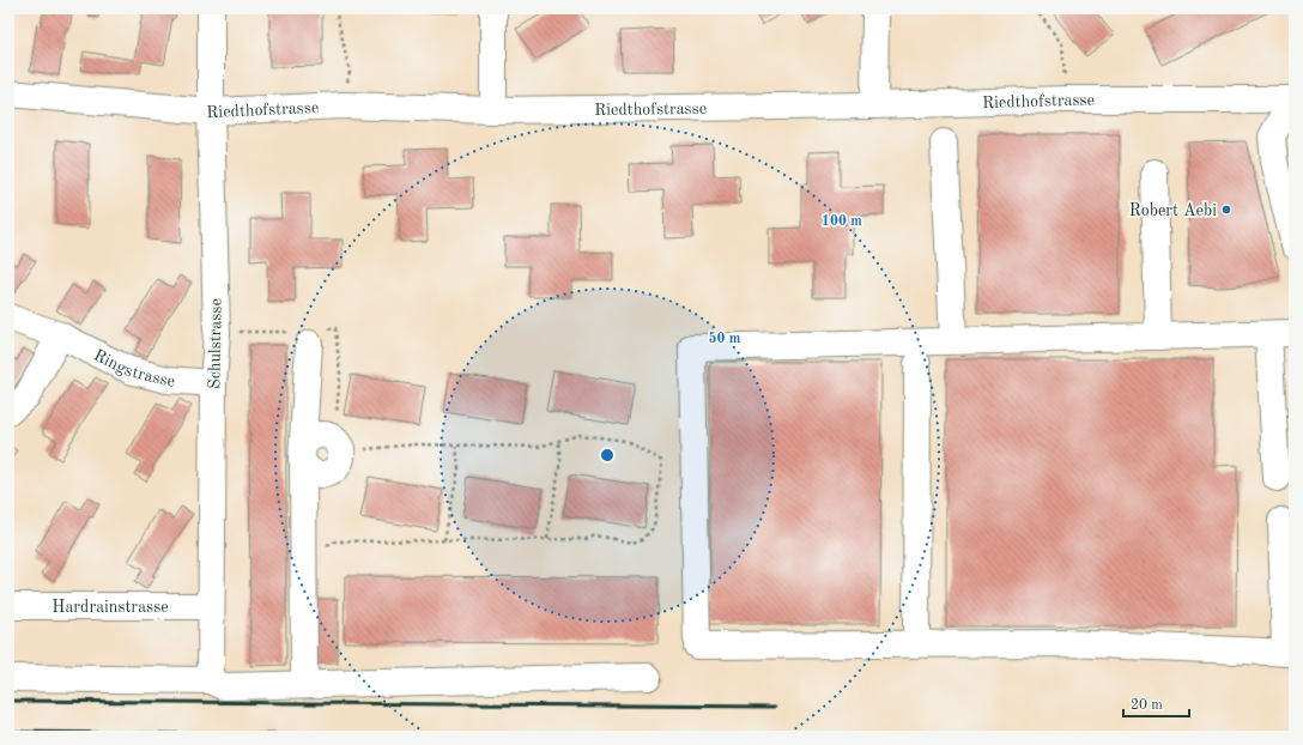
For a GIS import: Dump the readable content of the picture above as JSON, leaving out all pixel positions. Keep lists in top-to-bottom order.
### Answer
{
  "streets": {
    "street": [
      "Riedthofstrasse",
      "Schulstrasse",
      "Ringstrasse",
      "Hardrainstrasse"
    ]
  },
  "crossings": [
    ["Riedthofstrasse", "Schulstrasse"],
    ["Schulstrasse", "Ringstrasse"],
    ["Schulstrasse", "Hardrainstrasse"]
  ],
  "places": ["Robert Aebi"],
  "scale_bar": "20 m",
  "rings": ["100 m", "50 m"]
}
